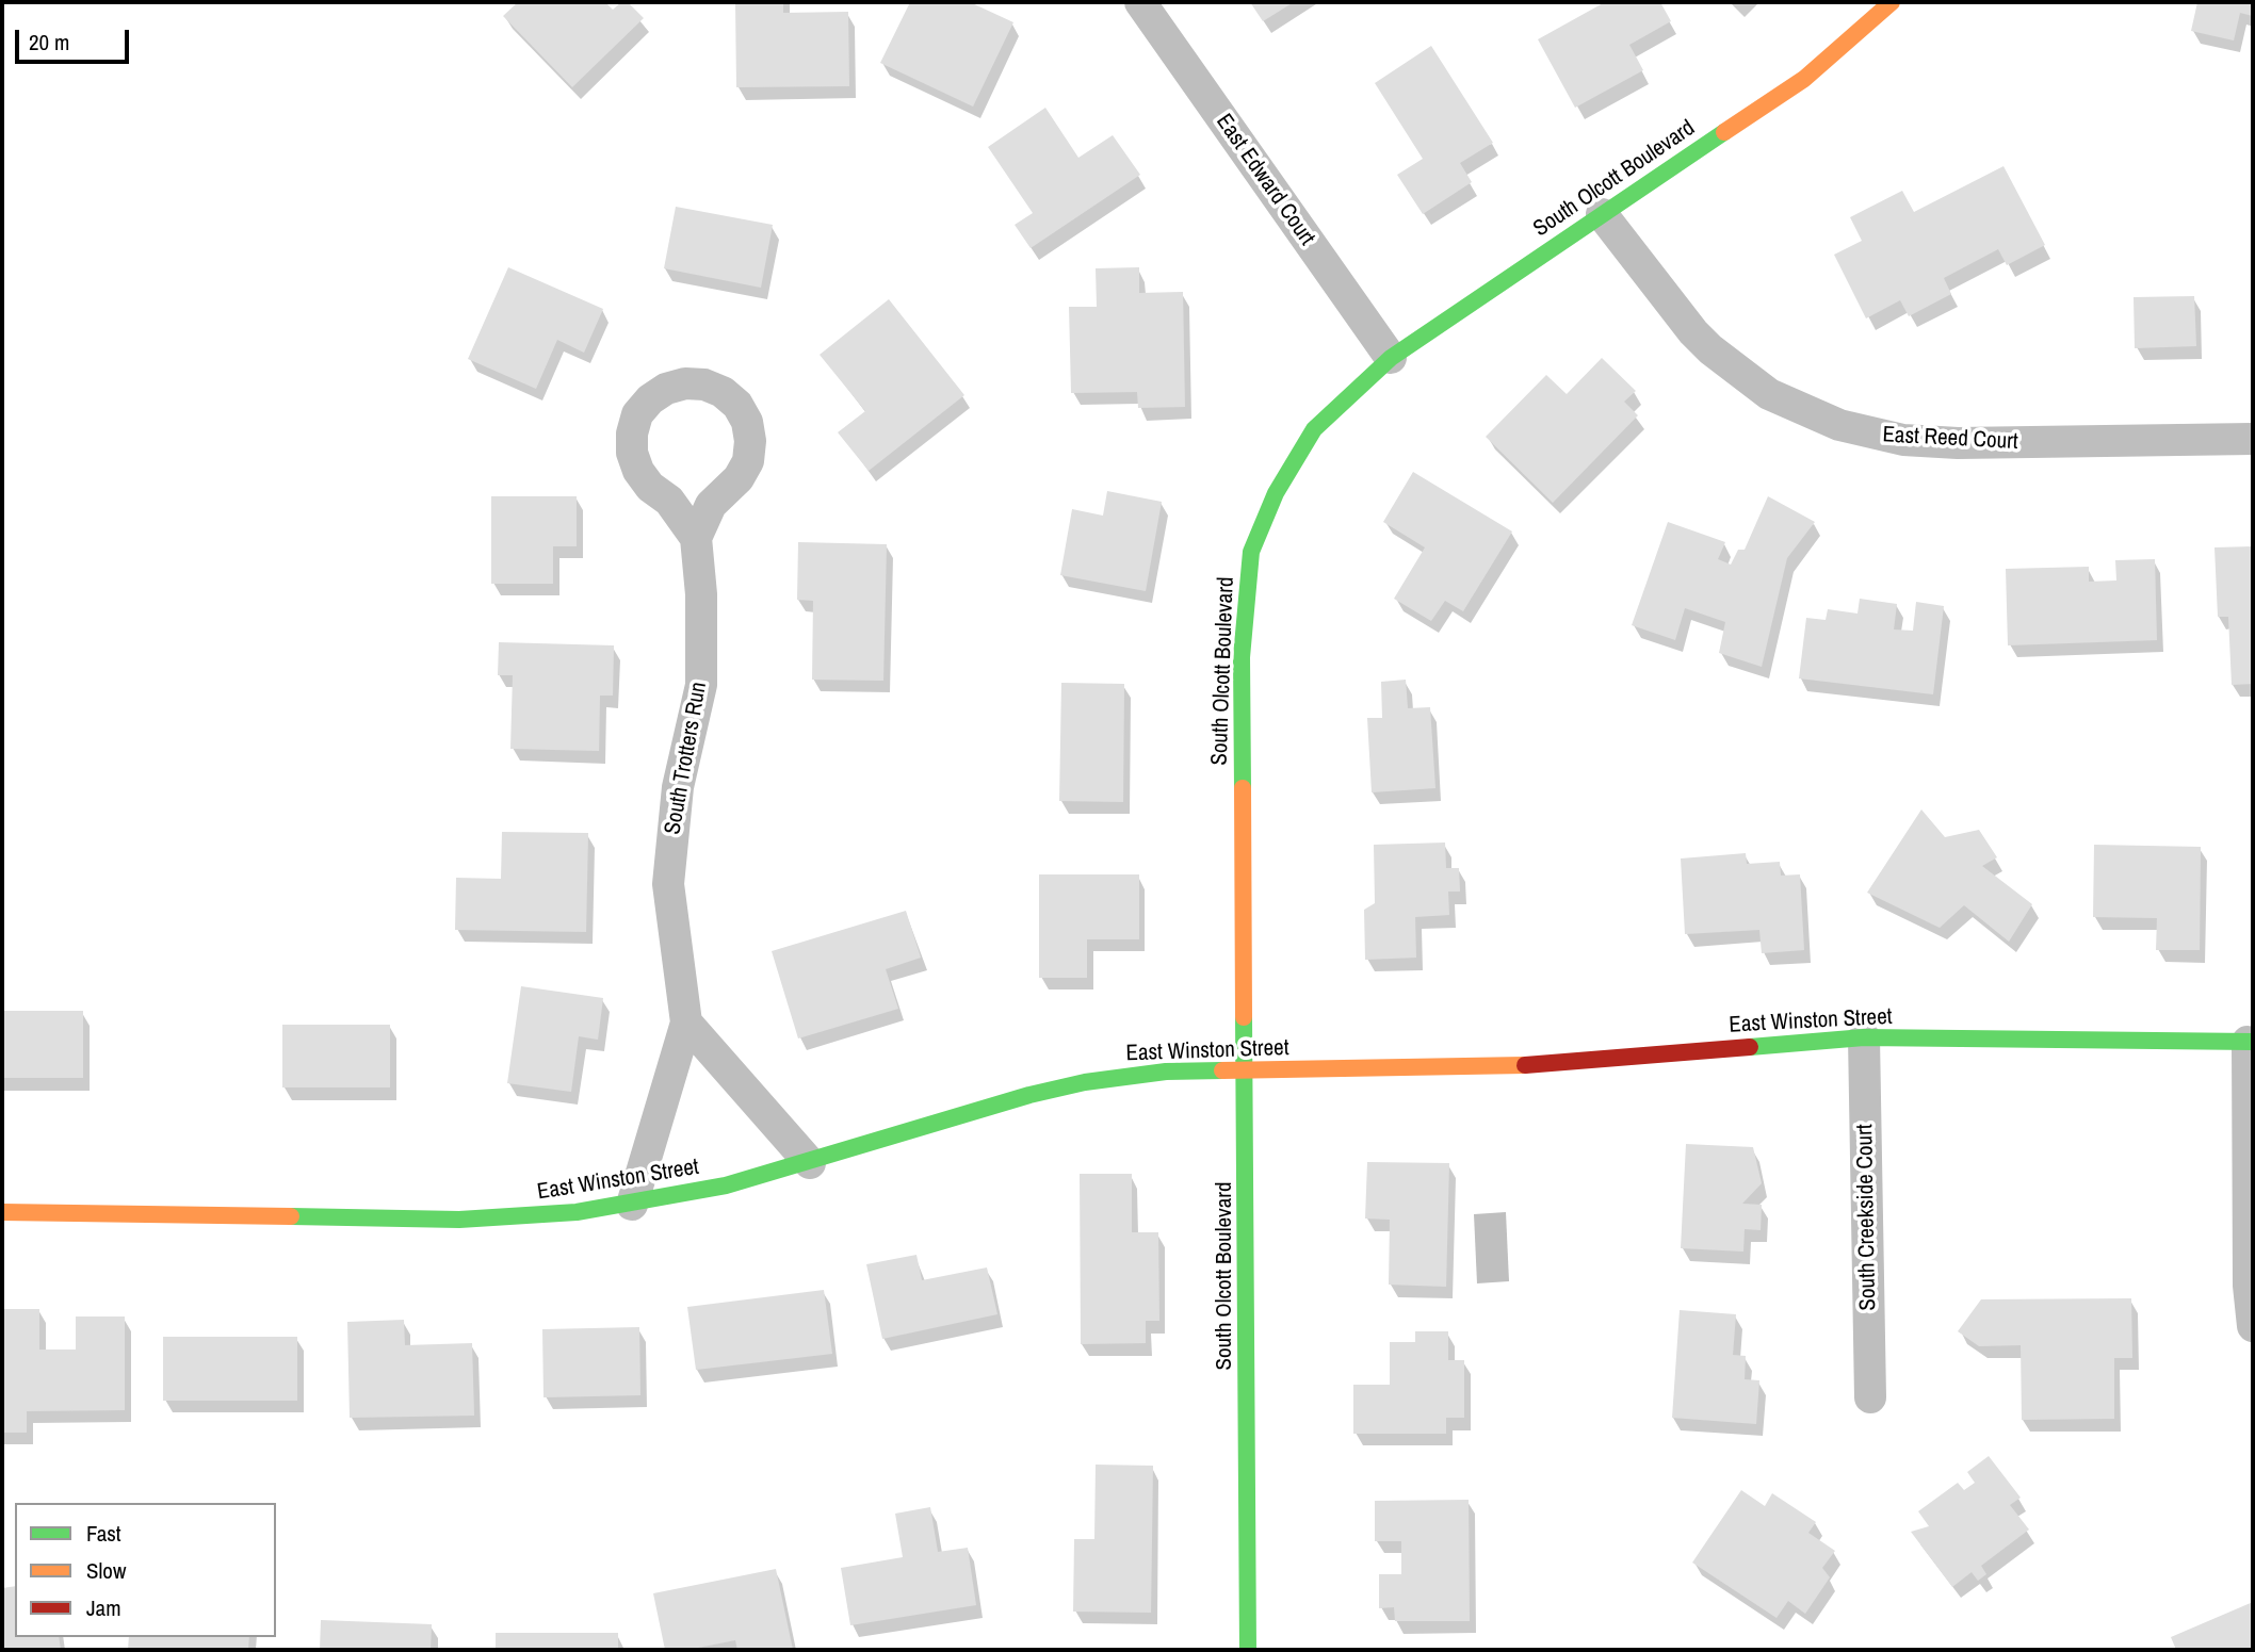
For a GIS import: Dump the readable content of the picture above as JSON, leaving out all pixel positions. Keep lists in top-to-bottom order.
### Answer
{
  "streets": {
    "street": [
      "South Olcott Boulevard",
      "East Edward Court",
      "East Reed Court",
      "South Trotters Run",
      "East Winston Street",
      "South Creekside Court"
    ]
  },
  "crossings": [
    ["South Olcott Boulevard", "East Edward Court"],
    ["South Olcott Boulevard", "East Reed Court"],
    ["South Olcott Boulevard", "East Winston Street"],
    ["South Trotters Run", "East Winston Street"],
    ["East Winston Street", "South Creekside Court"]
  ],
  "legend": ["Fast", "Slow", "Jam"],
  "scale_bar": "20 m"
}
